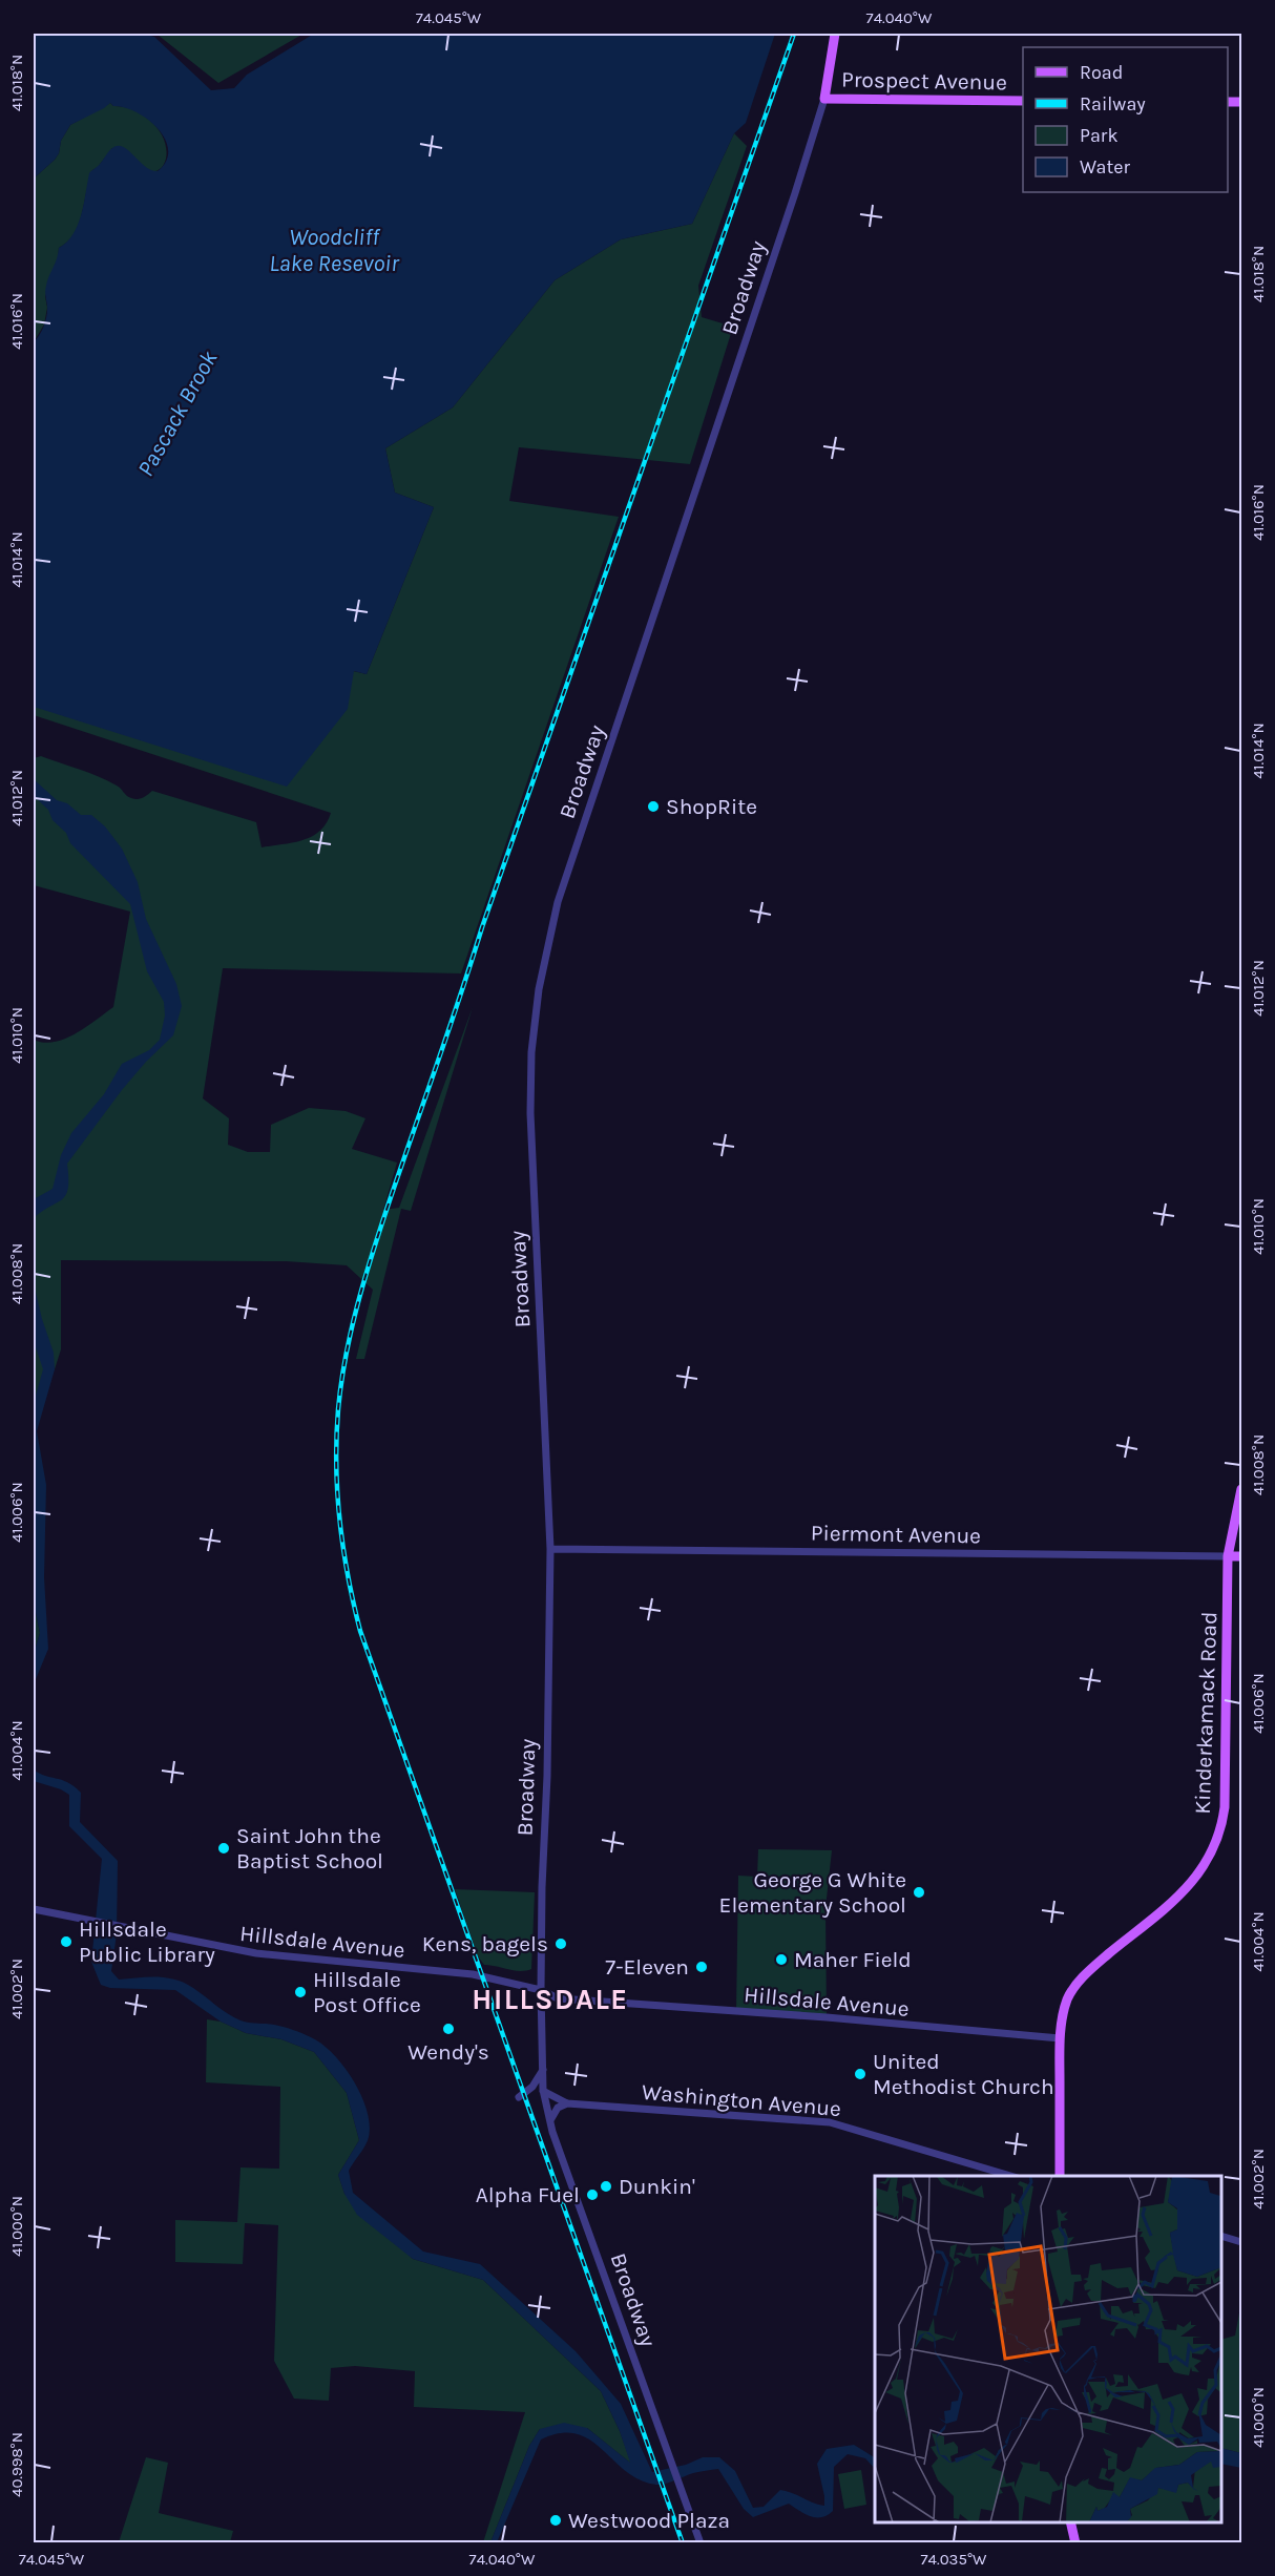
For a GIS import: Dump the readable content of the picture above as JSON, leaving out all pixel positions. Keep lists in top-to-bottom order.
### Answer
{
  "streets": {
    "main road": [
      "Prospect Avenue",
      "Broadway",
      "Piermont Avenue",
      "Kinderkamack Road"
    ],
    "street": ["Hillsdale Avenue", "Washington Avenue"]
  },
  "crossings": [
    ["Prospect Avenue", "Broadway"],
    ["Broadway", "Piermont Avenue"],
    ["Broadway", "Hillsdale Avenue"],
    ["Broadway", "Washington Avenue"],
    ["Piermont Avenue", "Kinderkamack Road"],
    ["Kinderkamack Road", "Hillsdale Avenue"]
  ],
  "districts": ["HILLSDALE"],
  "water": ["Woodcliff Lake Resevoir", "Pascack Brook"],
  "places": [
    "ShopRite",
    "Saint John the Baptist School",
    "George G White Elementary School",
    "Hillsdale Public Library",
    "Kens, bagels",
    "Maher Field",
    "7-Eleven",
    "Hillsdale Post Office",
    "Wendy's",
    "United Methodist Church",
    "Dunkin'",
    "Alpha Fuel",
    "Westwood Plaza"
  ],
  "legend": [
    "Road",
    "Railway",
    "Park",
    "Water"
  ],
  "coordinates": [
    "74.045°W",
    "74.040°W",
    "41.018°N",
    "41.016°N",
    "41.014°N",
    "41.012°N",
    "41.010°N",
    "41.008°N",
    "41.006°N",
    "41.004°N",
    "41.002°N",
    "41.000°N",
    "40.998°N",
    "74.035°W"
  ]
}
